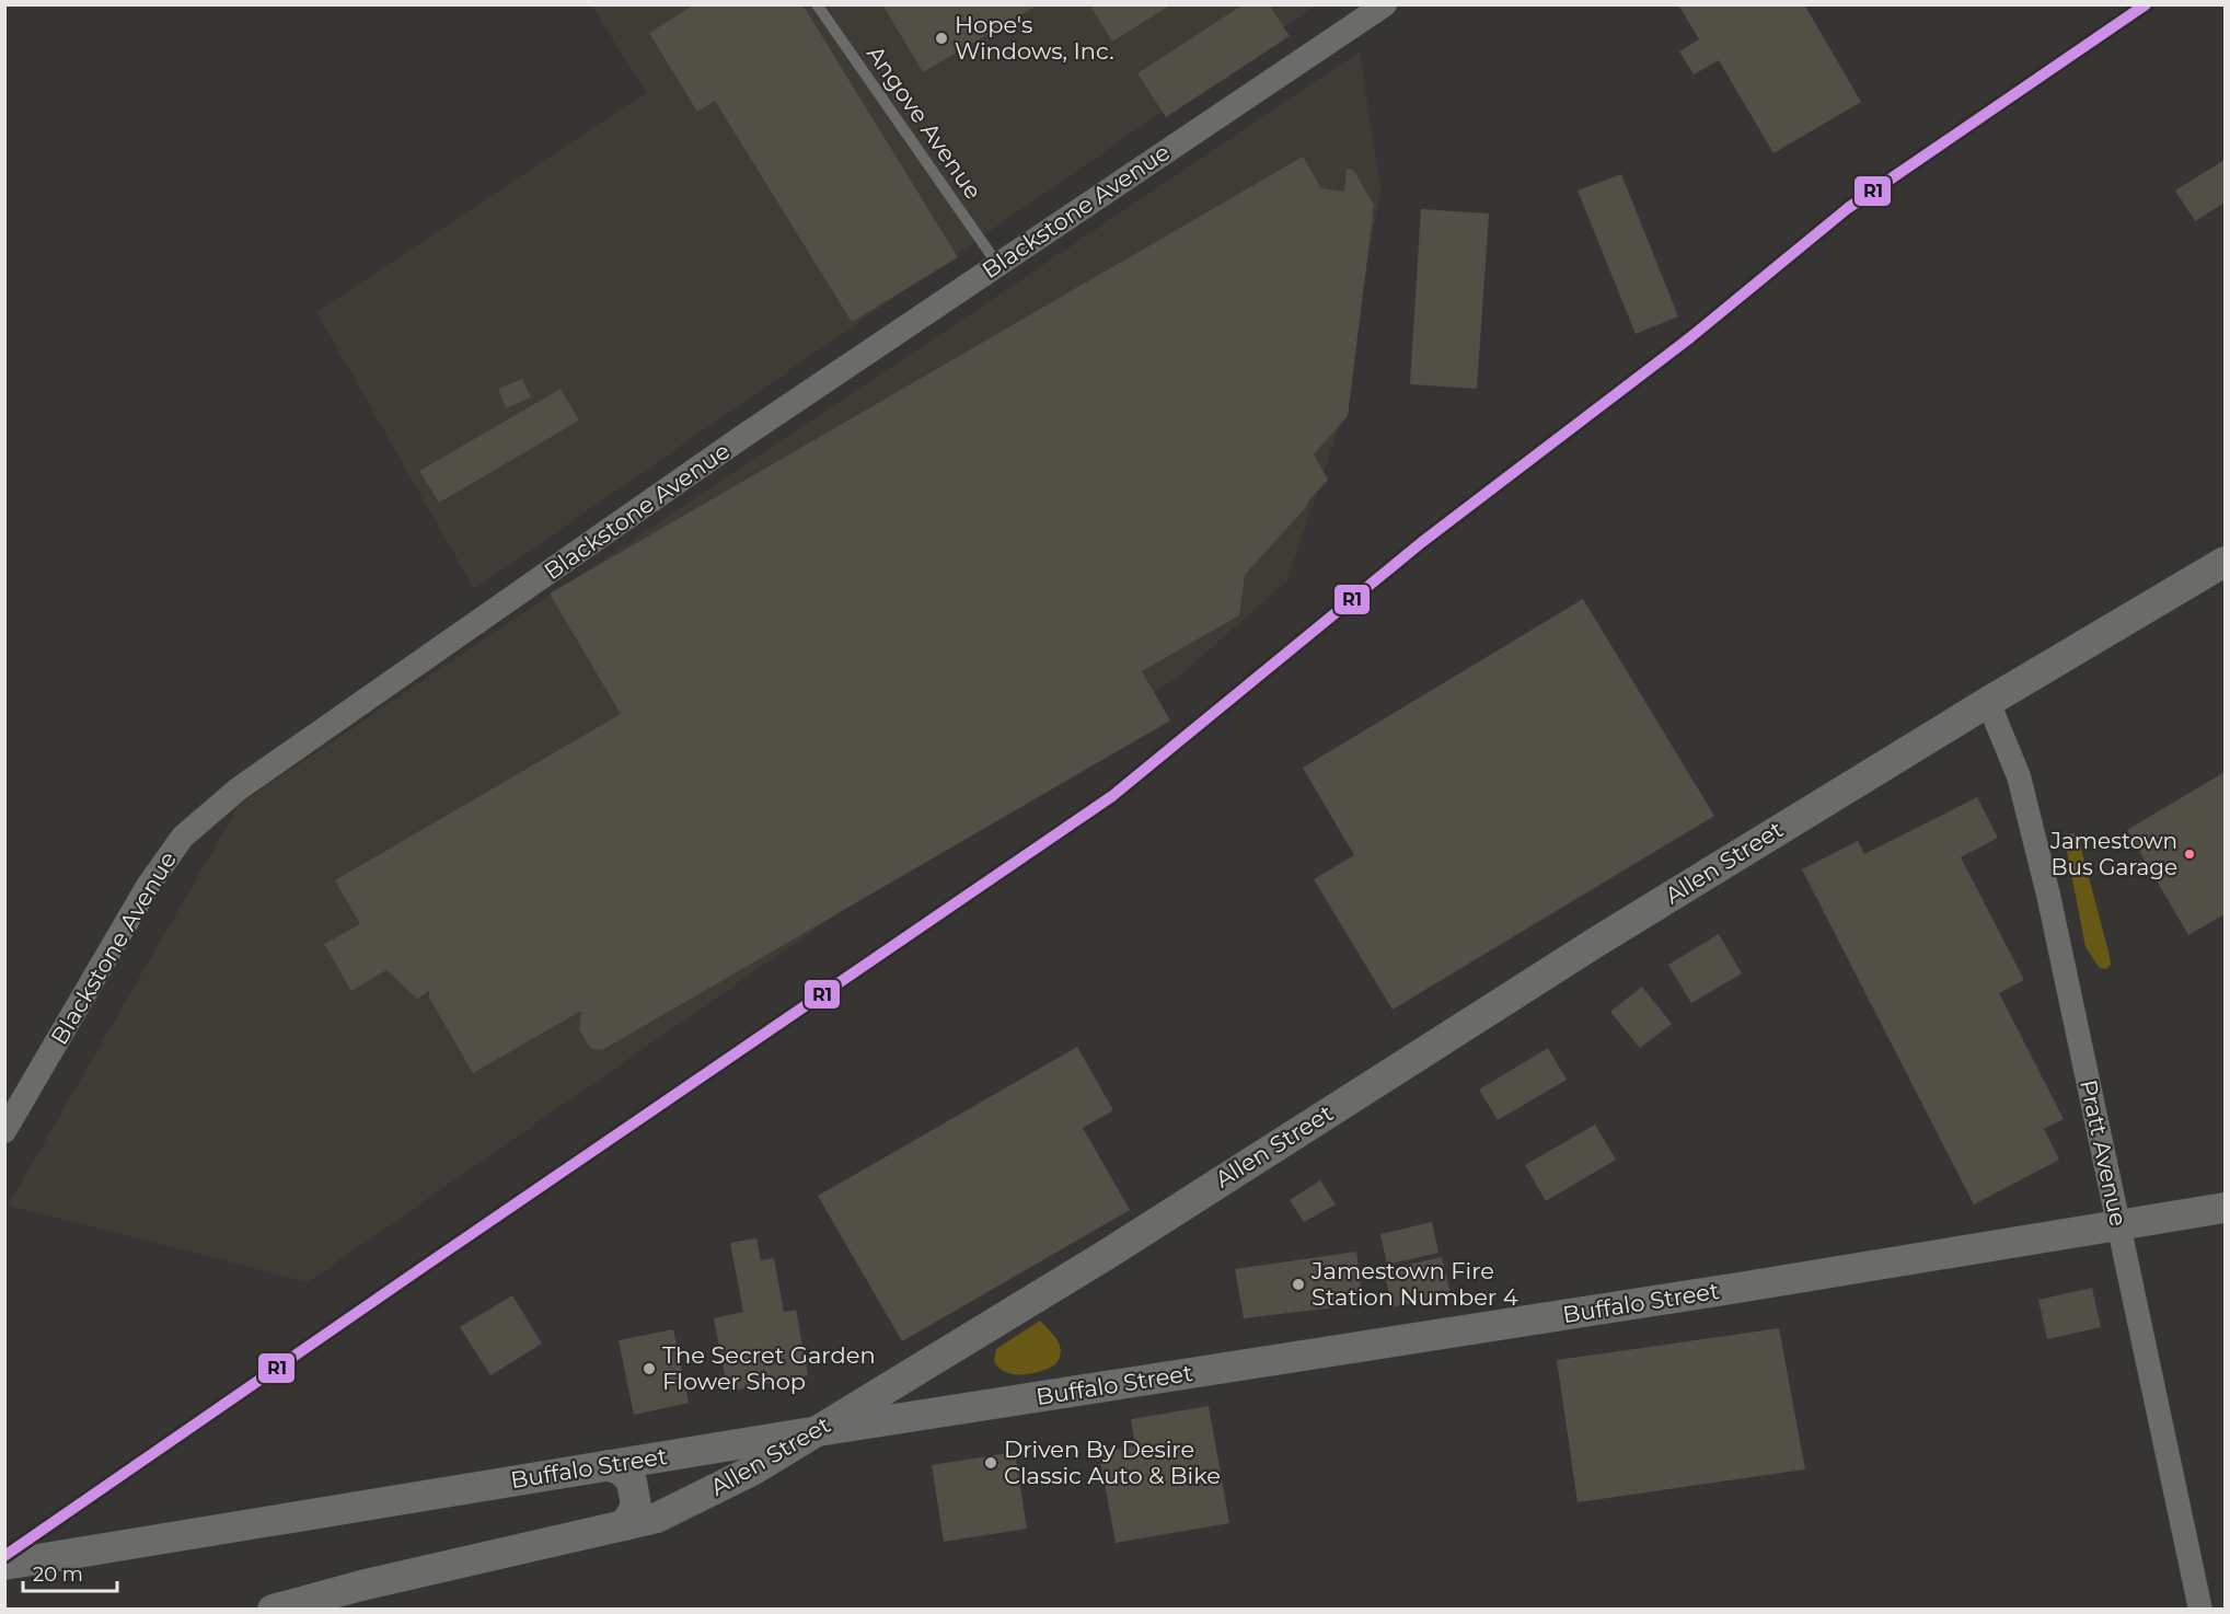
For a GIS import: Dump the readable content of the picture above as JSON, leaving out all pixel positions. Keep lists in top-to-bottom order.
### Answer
{
  "streets": {
    "street": [
      "Blackstone Avenue",
      "Allen Street",
      "Pratt Avenue",
      "Buffalo Street"
    ],
    "lane": ["Angove Avenue"]
  },
  "crossings": [
    ["Angove Avenue", "Blackstone Avenue"],
    ["Allen Street", "Pratt Avenue"],
    ["Allen Street", "Buffalo Street"],
    ["Pratt Avenue", "Buffalo Street"]
  ],
  "places": [
    "Hope's Windows, Inc.",
    "Jamestown Bus Garage",
    "Jamestown Fire Station Number 4",
    "The Secret Garden Flower Shop",
    "Driven By Desire Classic Auto & Bike"
  ],
  "lines": ["transit line R1"],
  "scale_bar": "20 m"
}
